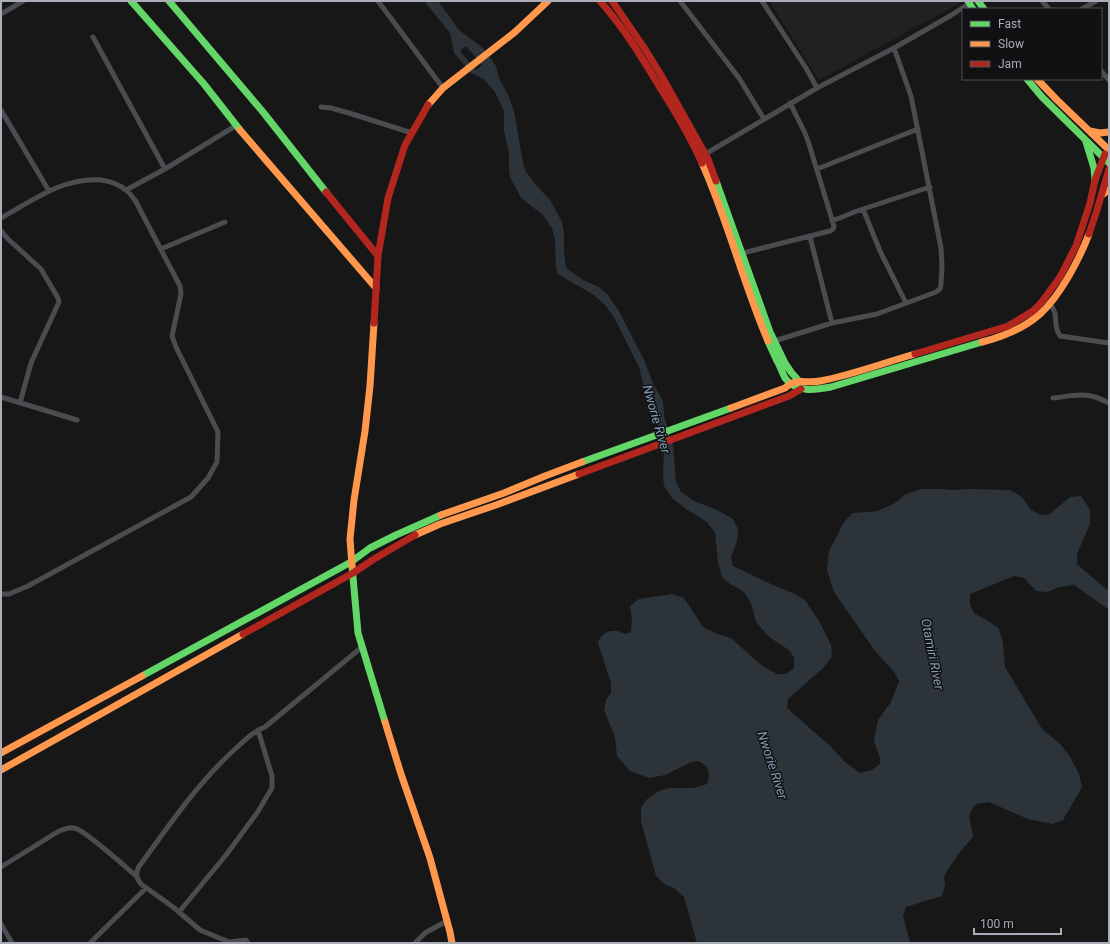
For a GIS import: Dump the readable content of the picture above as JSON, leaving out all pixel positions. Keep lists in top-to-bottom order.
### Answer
{
  "water": ["Nworie River", "Otamiri River"],
  "legend": ["Fast", "Slow", "Jam"],
  "scale_bar": "100 m"
}
